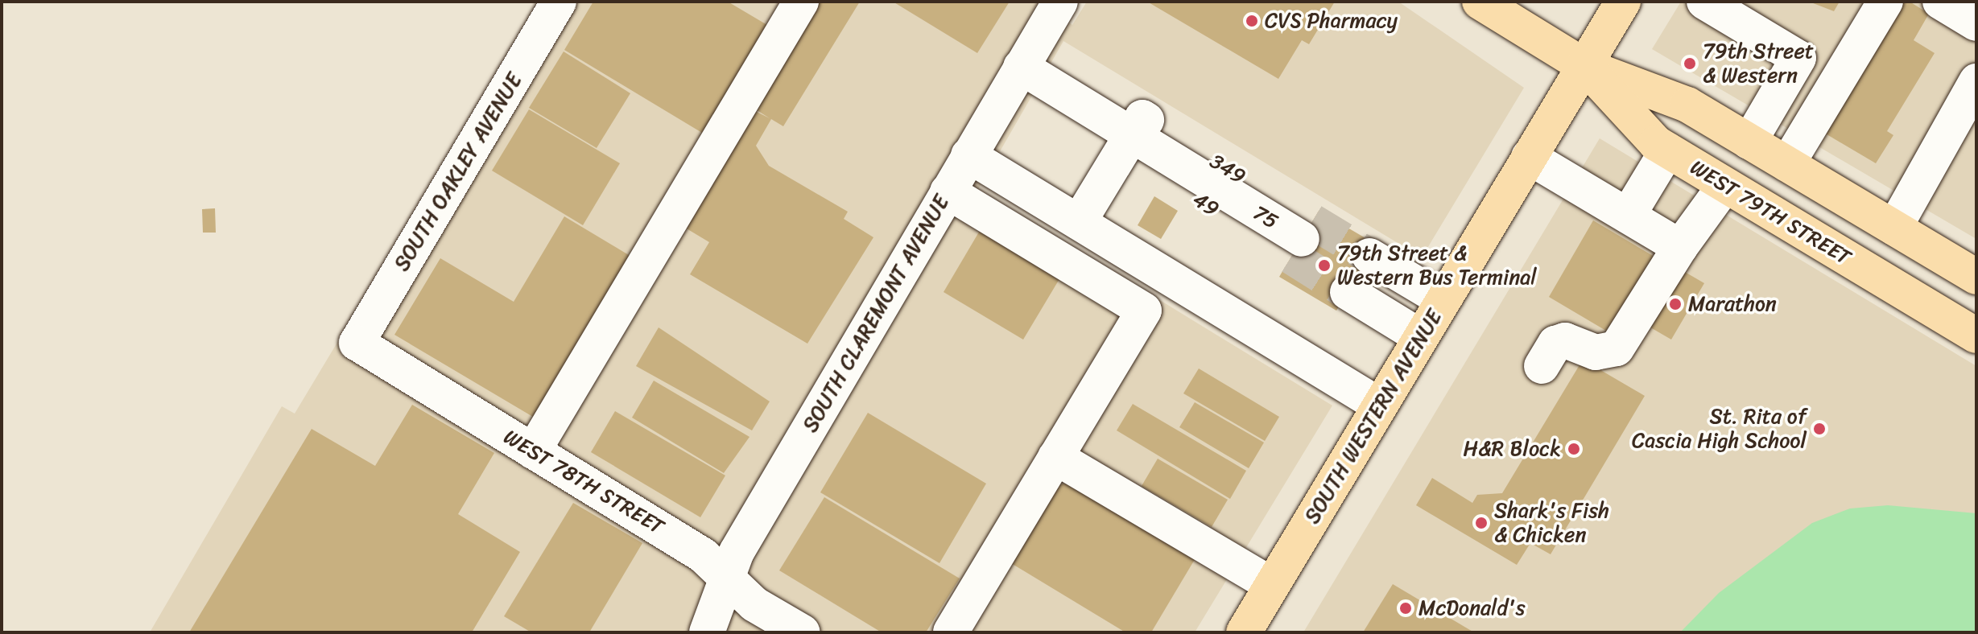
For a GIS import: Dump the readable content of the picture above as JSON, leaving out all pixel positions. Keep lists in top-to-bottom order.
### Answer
{
  "streets": {
    "main road": ["WEST 79TH STREET", "SOUTH WESTERN AVENUE"],
    "street": [
      "SOUTH OAKLEY AVENUE",
      "75",
      "SOUTH CLAREMONT AVENUE",
      "WEST 78TH STREET"
    ]
  },
  "crossings": [
    ["SOUTH OAKLEY AVENUE", "WEST 78TH STREET"],
    ["WEST 79TH STREET", "SOUTH WESTERN AVENUE"],
    ["75", "SOUTH CLAREMONT AVENUE"],
    ["SOUTH CLAREMONT AVENUE", "WEST 78TH STREET"]
  ],
  "places": [
    "CVS Pharmacy",
    "79th Street & Western",
    "79th Street & Western Bus Terminal",
    "Marathon",
    "St. Rita of Cascia High School",
    "H&R Block",
    "Shark's Fish & Chicken",
    "McDonald's"
  ]
}
